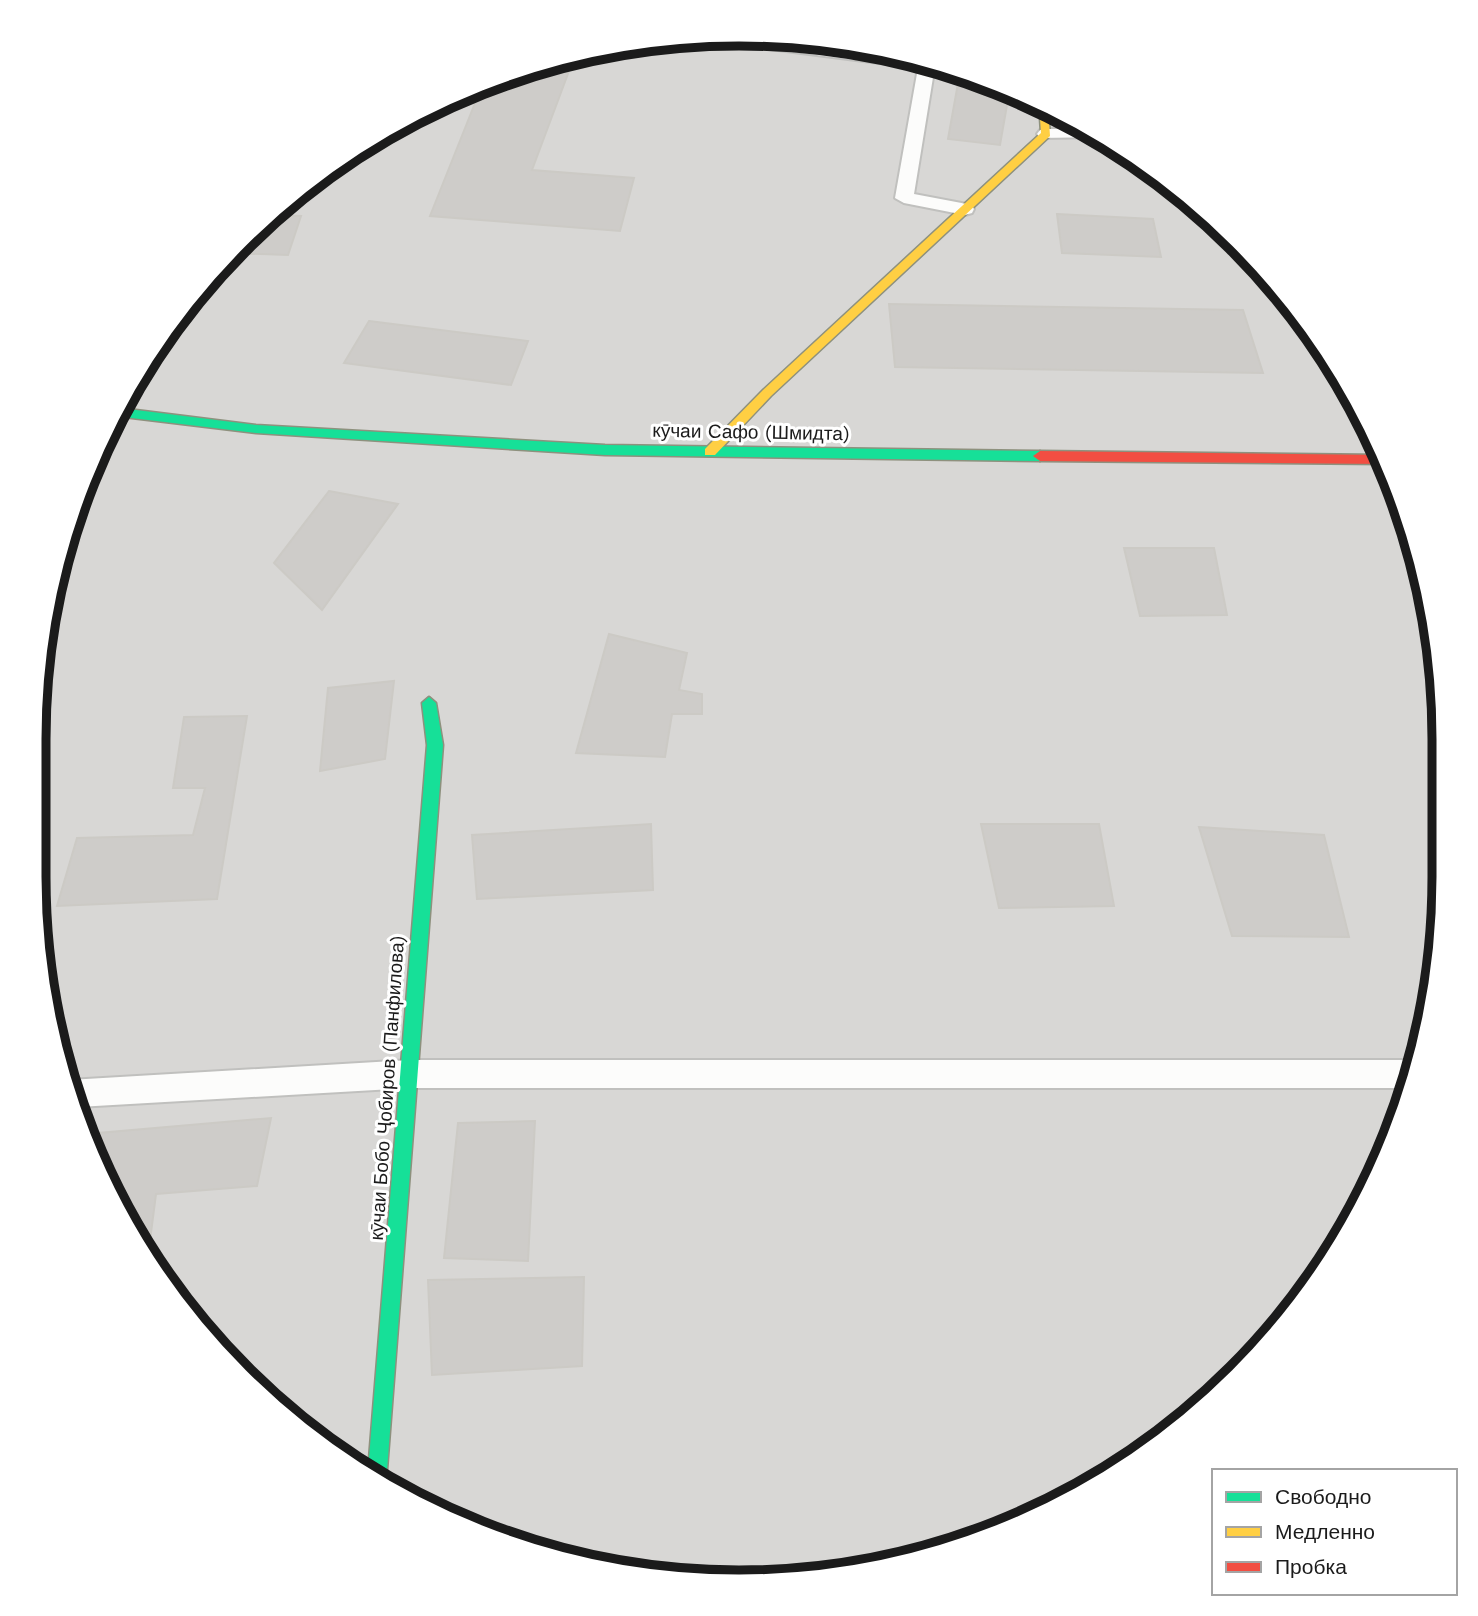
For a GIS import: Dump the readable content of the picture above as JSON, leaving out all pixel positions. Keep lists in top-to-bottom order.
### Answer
{
  "streets": {
    "street": ["кӯчаи Сафо (Шмидта)", "кӯчаи Бобо Ҷобиров (Панфилова)"]
  },
  "legend": ["Свободно", "Медленно", "Пробка"]
}
